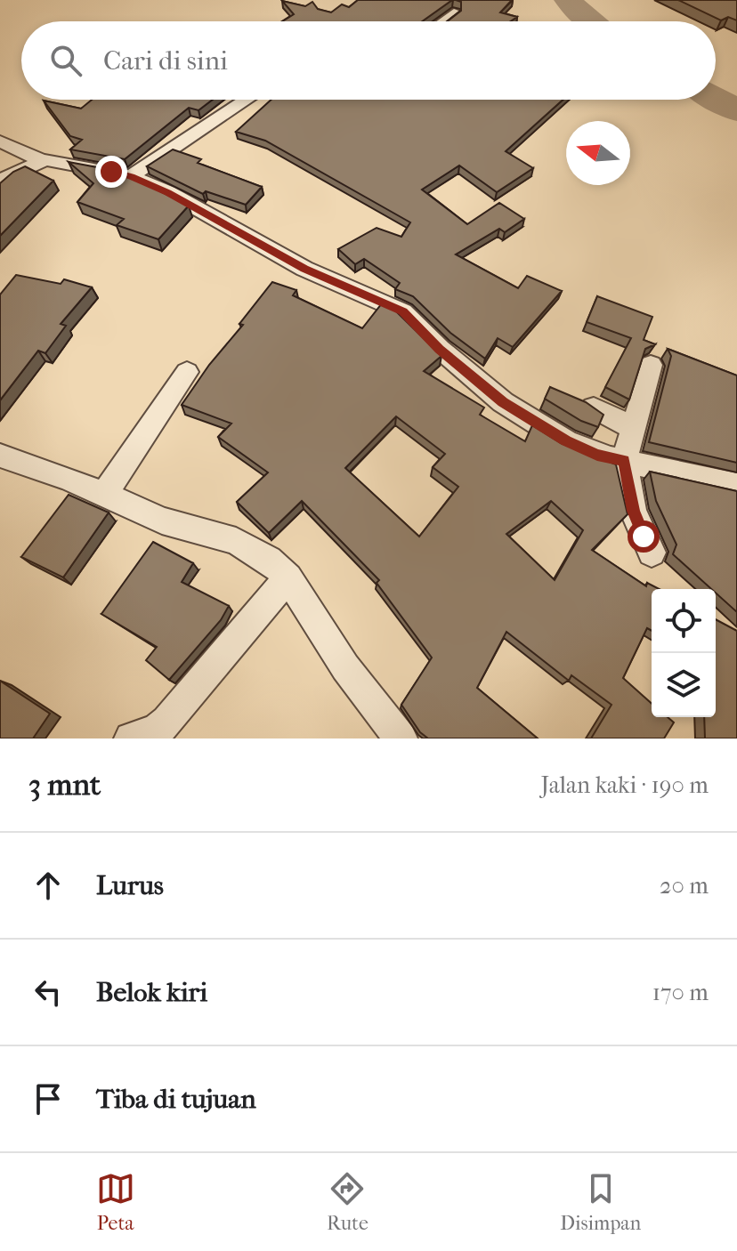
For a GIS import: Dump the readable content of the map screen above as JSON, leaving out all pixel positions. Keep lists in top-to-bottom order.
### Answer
{
  "north": "left",
  "page": {
    "search": "Cari di sini",
    "heading": ["3 mnt", "Jalan kaki · 190 m"],
    "list": [
      ["Lurus", "20 m"],
      ["Belok kiri", "170 m"],
      "Tiba di tujuan"
    ],
    "nav": ["Peta", "Rute", "Disimpan"]
  }
}
